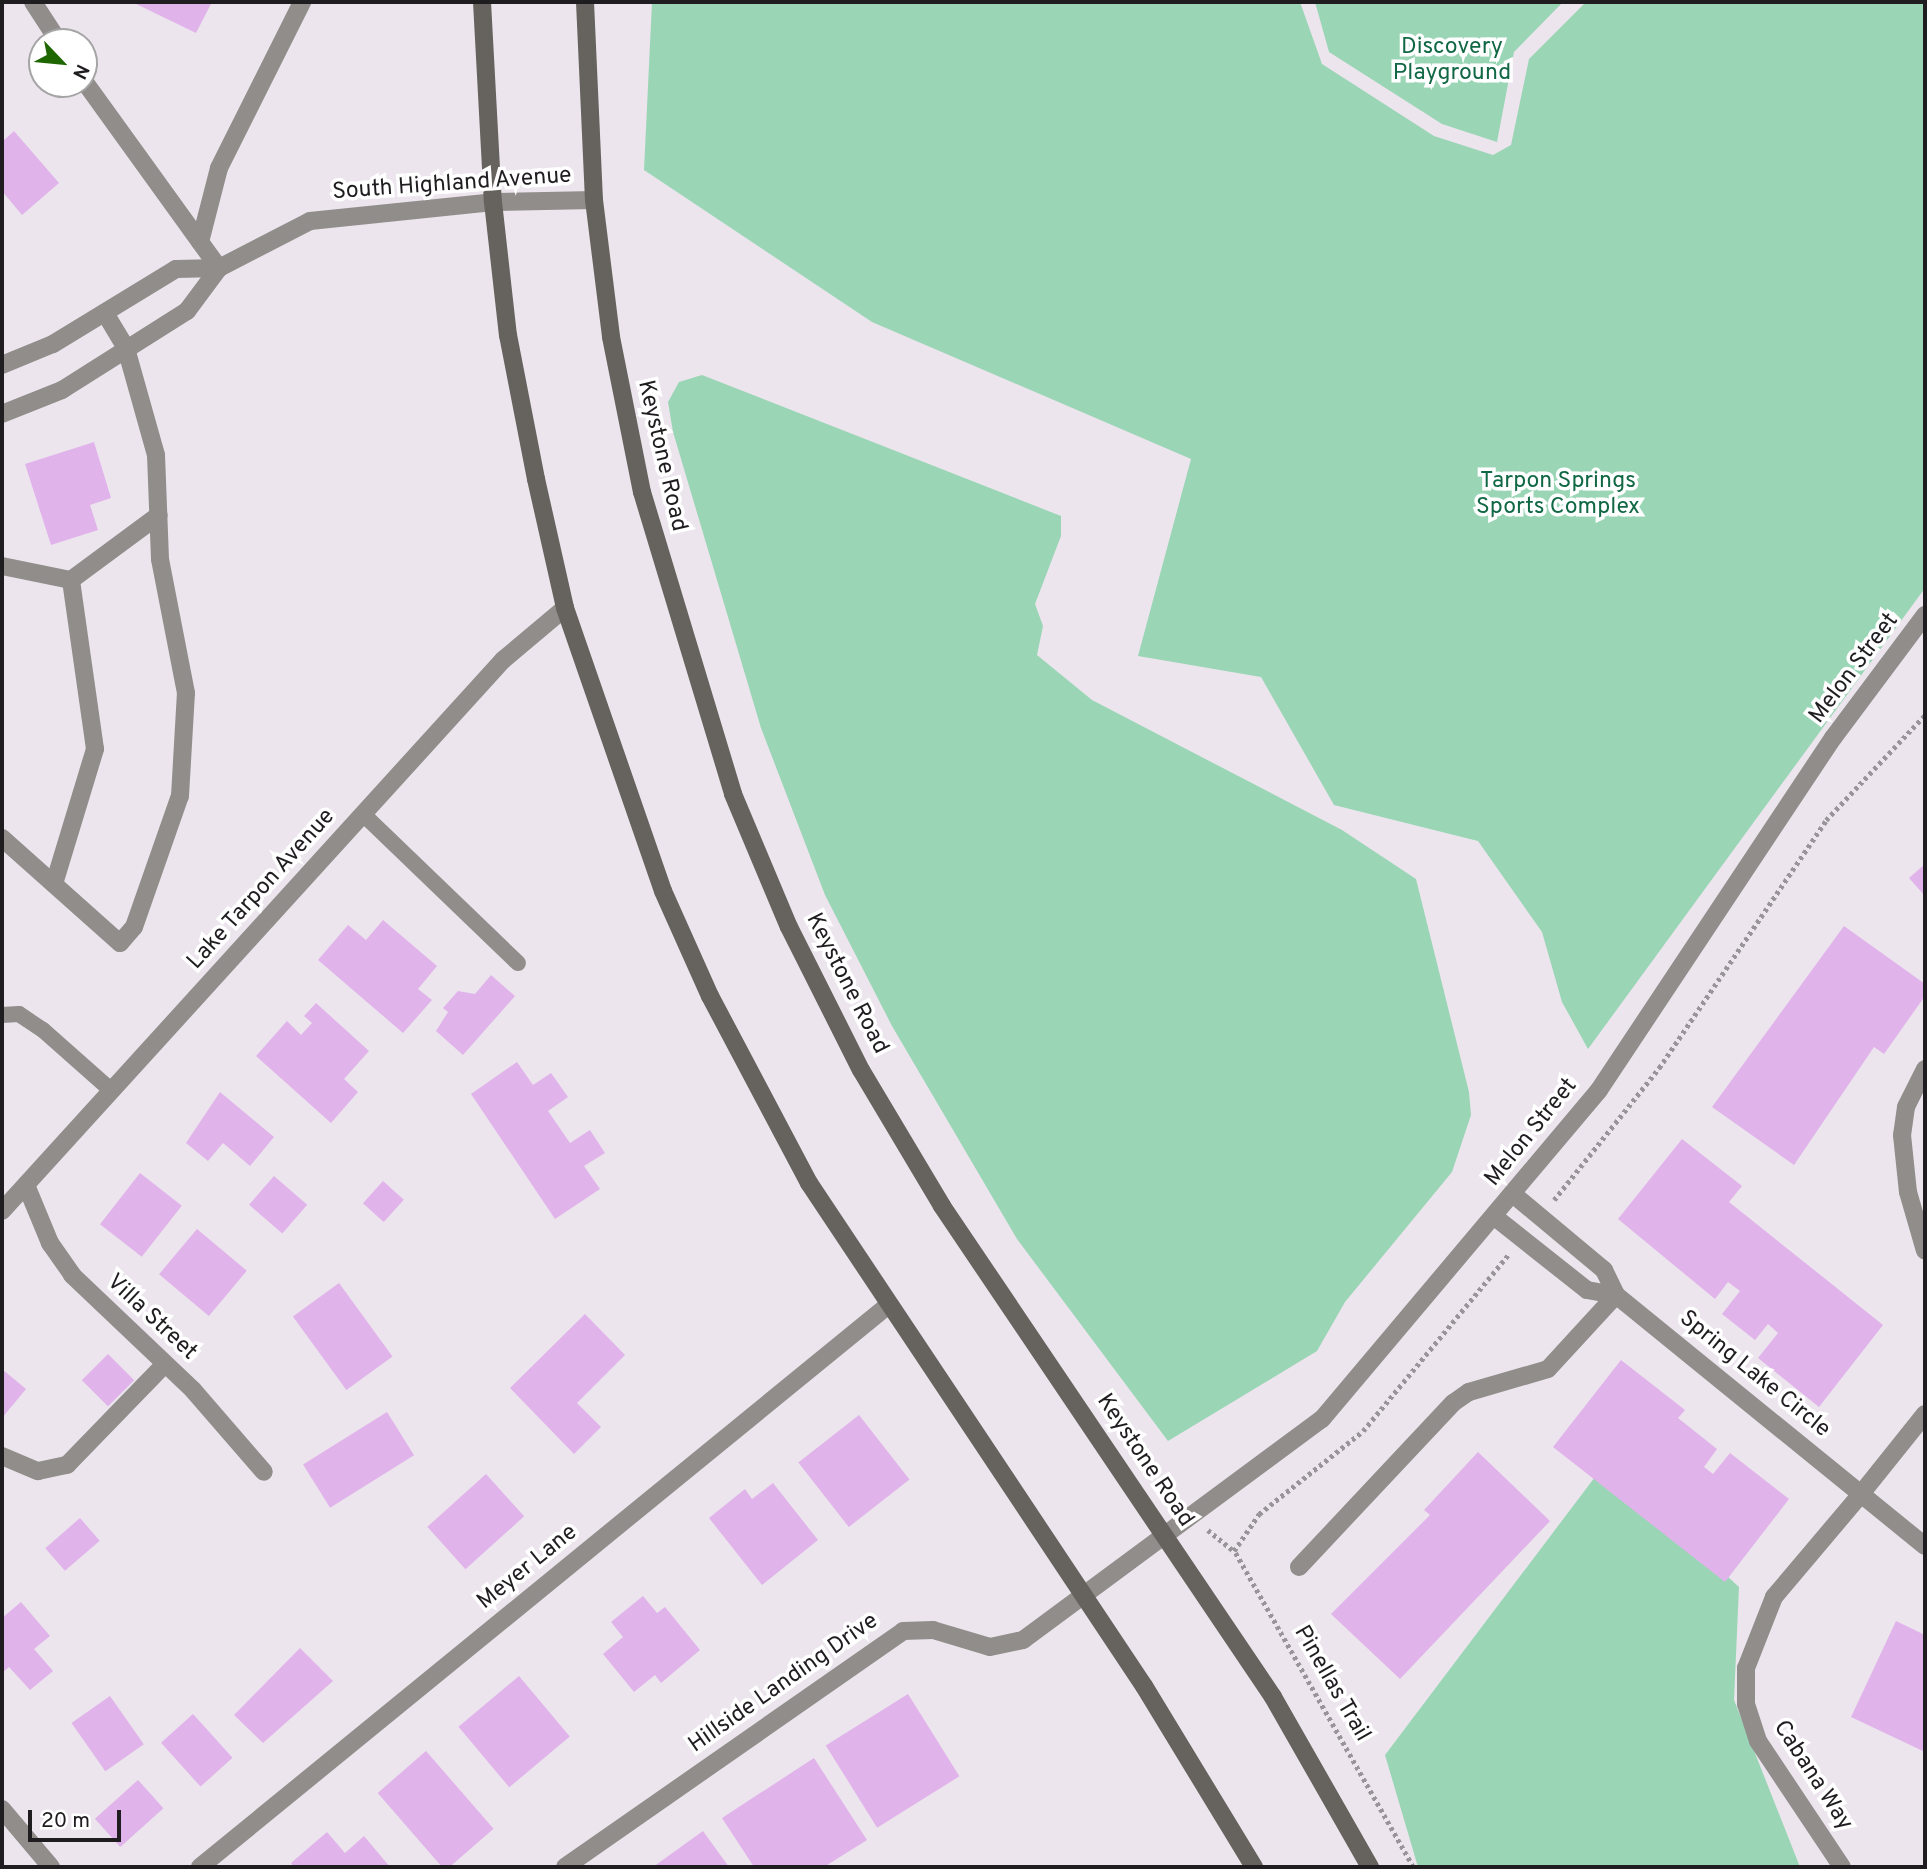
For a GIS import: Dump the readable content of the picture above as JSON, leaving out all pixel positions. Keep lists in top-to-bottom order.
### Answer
{
  "streets": {
    "main road": ["Keystone Road"],
    "street": [
      "South Highland Avenue",
      "Melon Street",
      "Lake Tarpon Avenue",
      "Villa Street",
      "Spring Lake Circle",
      "Meyer Lane",
      "Hillside Landing Drive",
      "Cabana Way"
    ],
    "path": ["Pinellas Trail"]
  },
  "crossings": [
    ["South Highland Avenue", "Keystone Road"],
    ["Keystone Road", "Melon Street"],
    ["Melon Street", "Spring Lake Circle"],
    ["Melon Street", "Hillside Landing Drive"],
    ["Lake Tarpon Avenue", "Villa Street"],
    ["Spring Lake Circle", "Cabana Way"]
  ],
  "parks": ["Discovery Playground", "Tarpon Springs Sports Complex"],
  "scale_bar": "20 m",
  "north": "bottom right"
}
